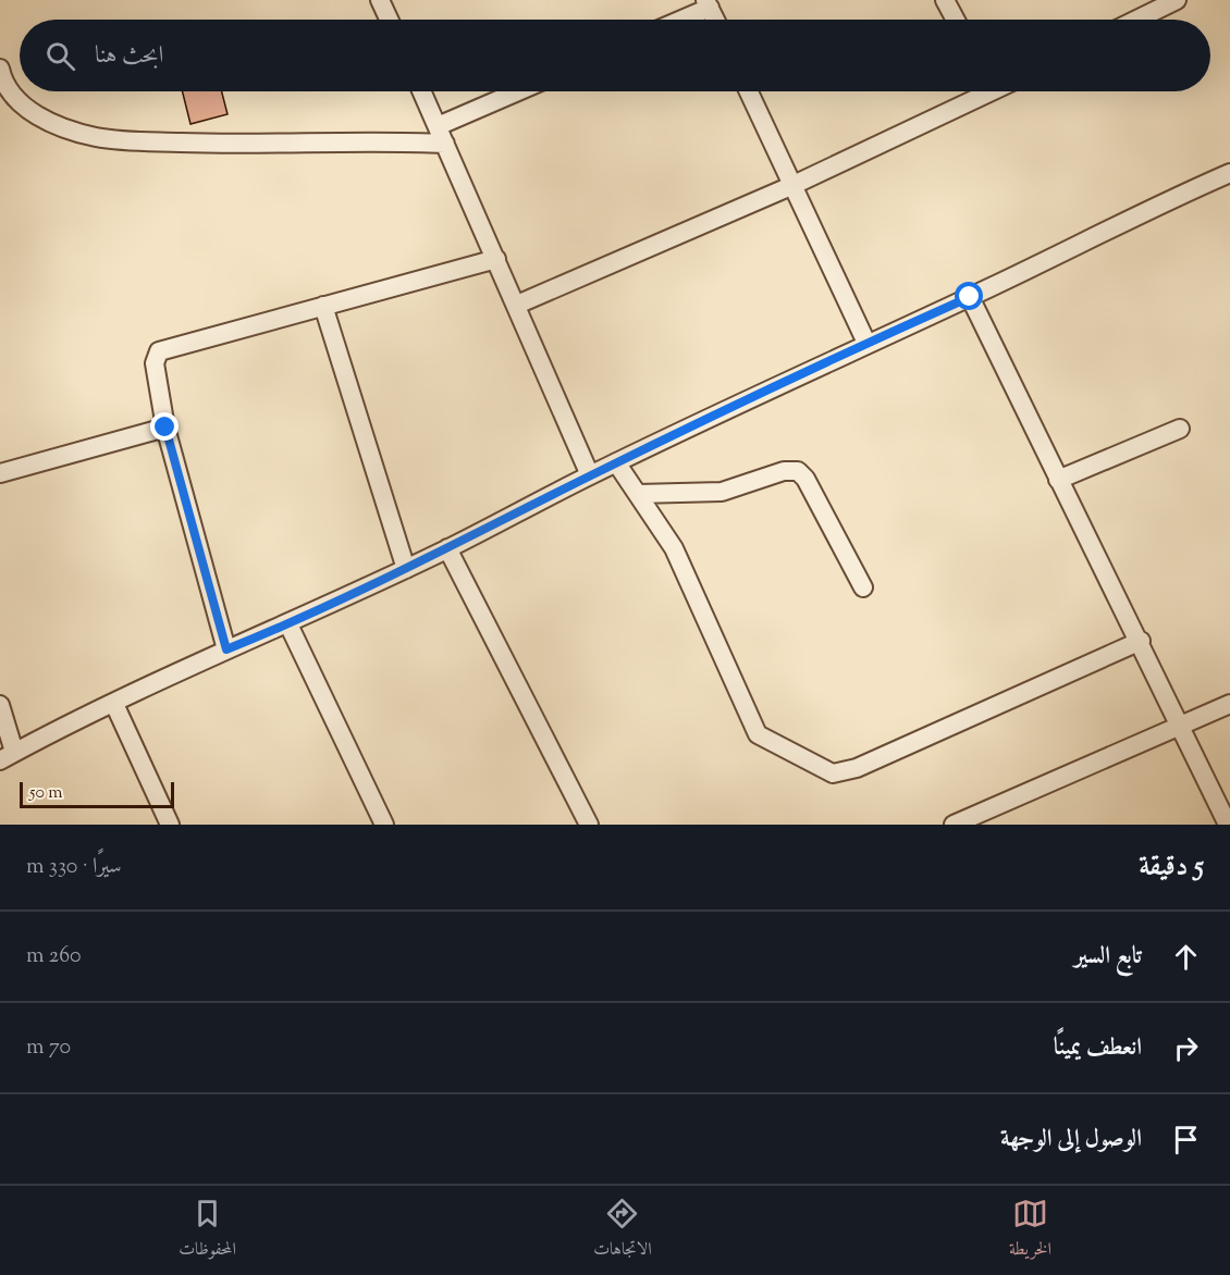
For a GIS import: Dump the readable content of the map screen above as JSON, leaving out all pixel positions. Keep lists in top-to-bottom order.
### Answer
{
  "scale_bar": "50 m",
  "page": {
    "search": "ابحث هنا",
    "scale": "50 m",
    "heading": ["5 دقيقة", "سيرًا · 330 m"],
    "list": [
      ["تابع السير", "260 m"],
      ["انعطف يمينًا", "70 m"],
      "الوصول إلى الوجهة"
    ],
    "nav": ["الخريطة", "الاتجاهات", "المحفوظات"]
  }
}
